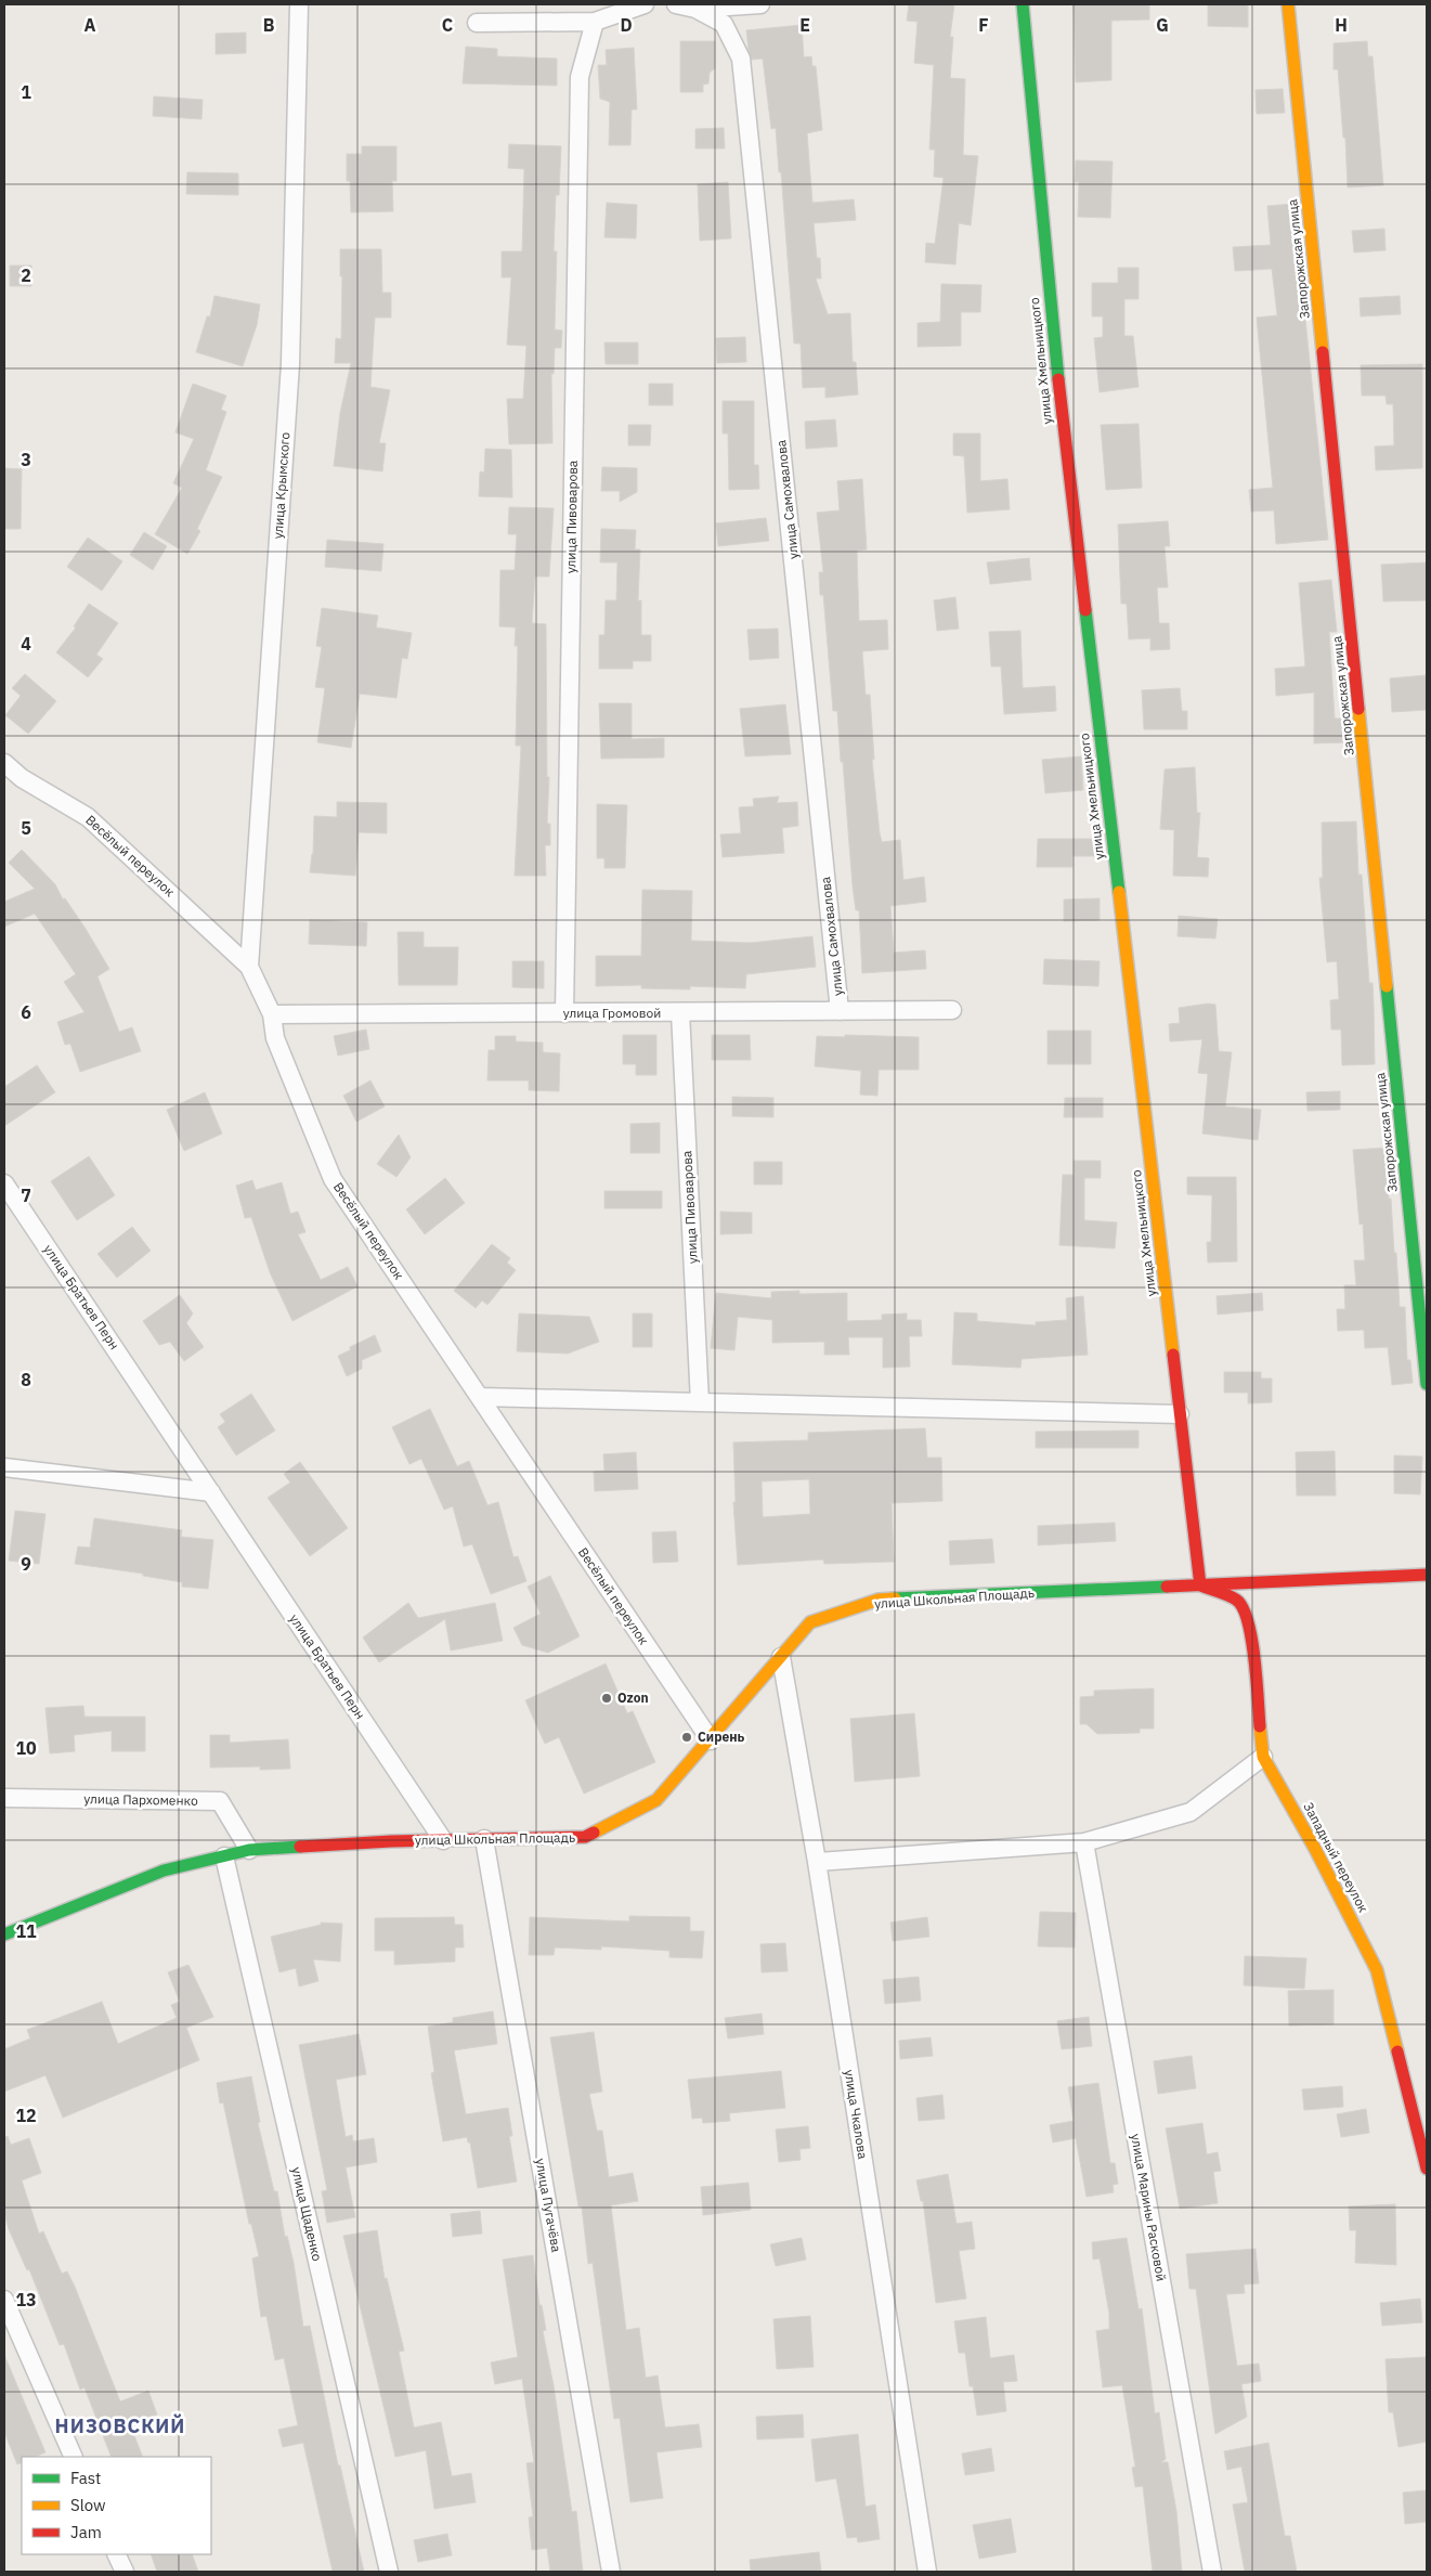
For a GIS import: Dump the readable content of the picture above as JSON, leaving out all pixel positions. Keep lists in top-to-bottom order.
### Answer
{
  "streets": {
    "street": [
      "Запорожская улица",
      "улица Хмельницкого",
      "улица Крымского",
      "улица Самохвалова",
      "улица Пивоварова",
      "Весёлый переулок",
      "улица Громовой",
      "улица Братьев Перн",
      "улица Школьная Площадь",
      "улица Пархоменко",
      "Западный переулок",
      "улица Чкалова",
      "улица Пугачёва",
      "улица Марины Расковой",
      "улица Щаденко"
    ]
  },
  "crossings": [
    ["улица Хмельницкого", "улица Школьная Площадь"],
    ["улица Хмельницкого", "Западный переулок"],
    ["улица Крымского", "Весёлый переулок"],
    ["улица Самохвалова", "улица Громовой"],
    ["улица Пивоварова", "улица Громовой"],
    ["Весёлый переулок", "улица Громовой"],
    ["Весёлый переулок", "улица Школьная Площадь"],
    ["улица Братьев Перн", "улица Школьная Площадь"],
    ["улица Школьная Площадь", "улица Пархоменко"],
    ["улица Школьная Площадь", "Западный переулок"],
    ["улица Школьная Площадь", "улица Чкалова"],
    ["улица Школьная Площадь", "улица Пугачёва"],
    ["улица Школьная Площадь", "улица Щаденко"]
  ],
  "districts": ["НИЗОВСКИЙ"],
  "places": ["Ozon", "Сирень"],
  "legend": ["Fast", "Slow", "Jam"],
  "grid": {
    "columns": [
      "A",
      "B",
      "C",
      "D",
      "E",
      "F",
      "G",
      "H"
    ],
    "rows": [
      "1",
      "2",
      "3",
      "4",
      "5",
      "6",
      "7",
      "8",
      "9",
      "10",
      "11",
      "12",
      "13"
    ]
  }
}
